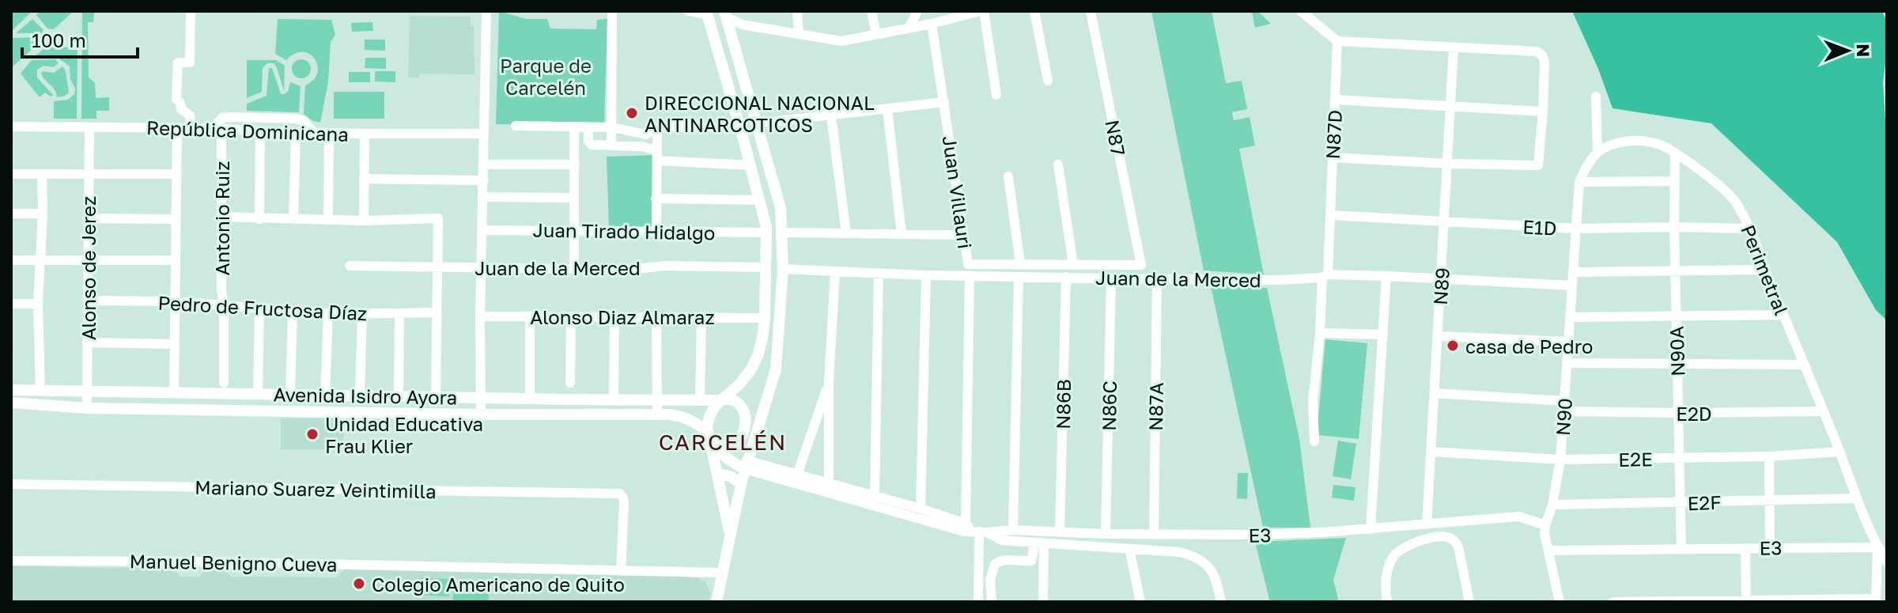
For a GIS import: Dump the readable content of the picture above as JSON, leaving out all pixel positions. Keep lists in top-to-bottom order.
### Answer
{
  "streets": {
    "street": [
      "República Dominicana",
      "N87D",
      "N87",
      "Juan Villauri",
      "Antonio Ruiz",
      "E1D",
      "Juan Tirado Hidalgo",
      "Juan de la Merced",
      "Alonso de Jerez",
      "Perimetral",
      "N89",
      "Pedro de Fructosa Díaz",
      "Alonso Diaz Almaraz",
      "N90A",
      "Avenida Isidro Ayora",
      "N86B",
      "N86C",
      "N87A",
      "E2D",
      "N90",
      "E2E",
      "Mariano Suarez Veintimilla",
      "E2F",
      "E3",
      "Manuel Benigno Cueva"
    ]
  },
  "crossings": [
    ["República Dominicana", "Antonio Ruiz"],
    ["República Dominicana", "Alonso de Jerez"],
    ["N87D", "E1D"],
    ["N87D", "Juan de la Merced"],
    ["N87", "Juan Villauri"],
    ["Juan Villauri", "Juan de la Merced"],
    ["Juan Villauri", "E3"],
    ["Antonio Ruiz", "Pedro de Fructosa Díaz"],
    ["E1D", "Perimetral"],
    ["E1D", "N89"],
    ["E1D", "N90A"],
    ["E1D", "N90"],
    ["Juan de la Merced", "N89"],
    ["Juan de la Merced", "N86B"],
    ["Juan de la Merced", "N86C"],
    ["Juan de la Merced", "N87A"],
    ["Juan de la Merced", "N90"],
    ["Alonso de Jerez", "Pedro de Fructosa Díaz"],
    ["Alonso de Jerez", "Avenida Isidro Ayora"],
    ["Perimetral", "N90A"],
    ["Perimetral", "E2D"],
    ["Perimetral", "E2E"],
    ["Perimetral", "E2F"],
    ["Perimetral", "E3"],
    ["N89", "E2D"],
    ["N89", "E2E"],
    ["N89", "E3"],
    ["N90A", "E2D"],
    ["N90A", "E2E"],
    ["N90A", "E2F"],
    ["N90A", "E3"],
    ["Avenida Isidro Ayora", "E3"],
    ["N86B", "E3"],
    ["N86C", "E3"],
    ["N87A", "E3"],
    ["E2D", "N90"],
    ["N90", "E2E"],
    ["N90", "E2F"],
    ["N90", "E3"],
    ["Mariano Suarez Veintimilla", "Manuel Benigno Cueva"]
  ],
  "districts": ["CARCELÉN"],
  "parks": ["Parque de Carcelén"],
  "places": [
    "DIRECCIONAL NACIONAL ANTINARCOTICOS",
    "casa de Pedro",
    "Unidad Educativa Frau Klier",
    "Colegio Americano de Quito"
  ],
  "scale_bar": "100 m",
  "north": "right"
}
